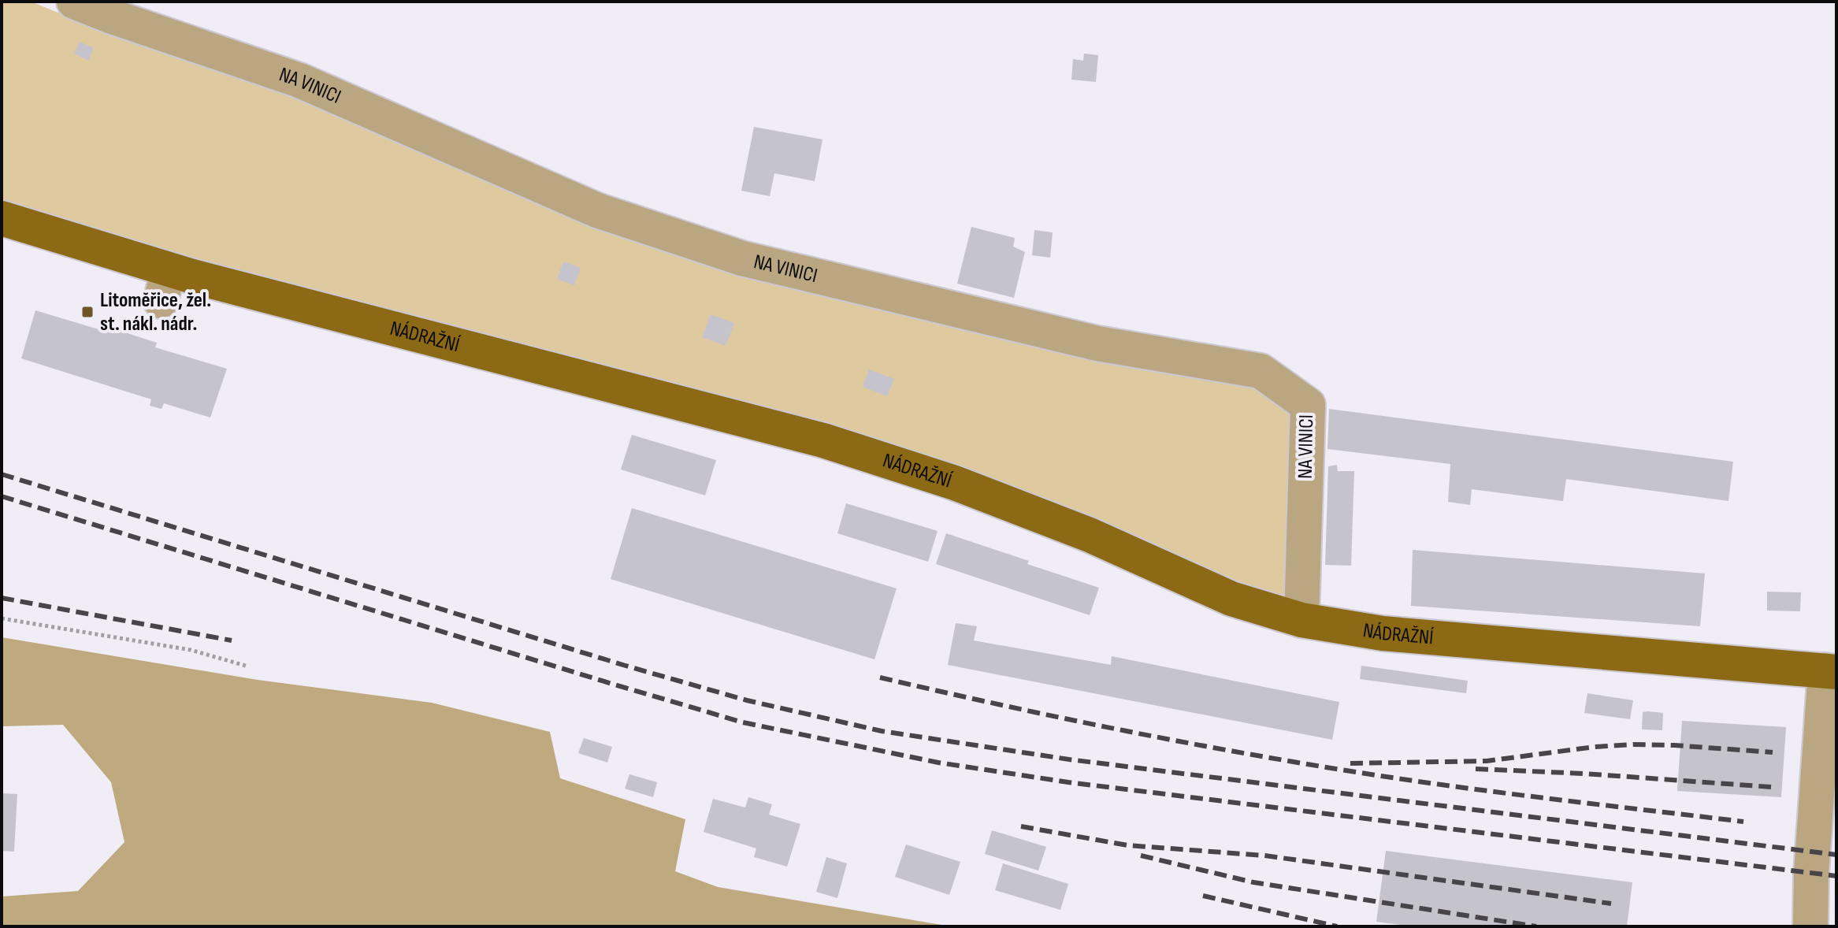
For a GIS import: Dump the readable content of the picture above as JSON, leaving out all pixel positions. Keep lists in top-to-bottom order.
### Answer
{
  "streets": {
    "main road": ["NÁDRAŽNÍ"],
    "street": ["NA VINICI"]
  },
  "crossings": [
    ["NA VINICI", "NÁDRAŽNÍ"]
  ],
  "places": {
    "transit": ["Litoměřice, žel. st. nákl. nádr."]
  }
}
